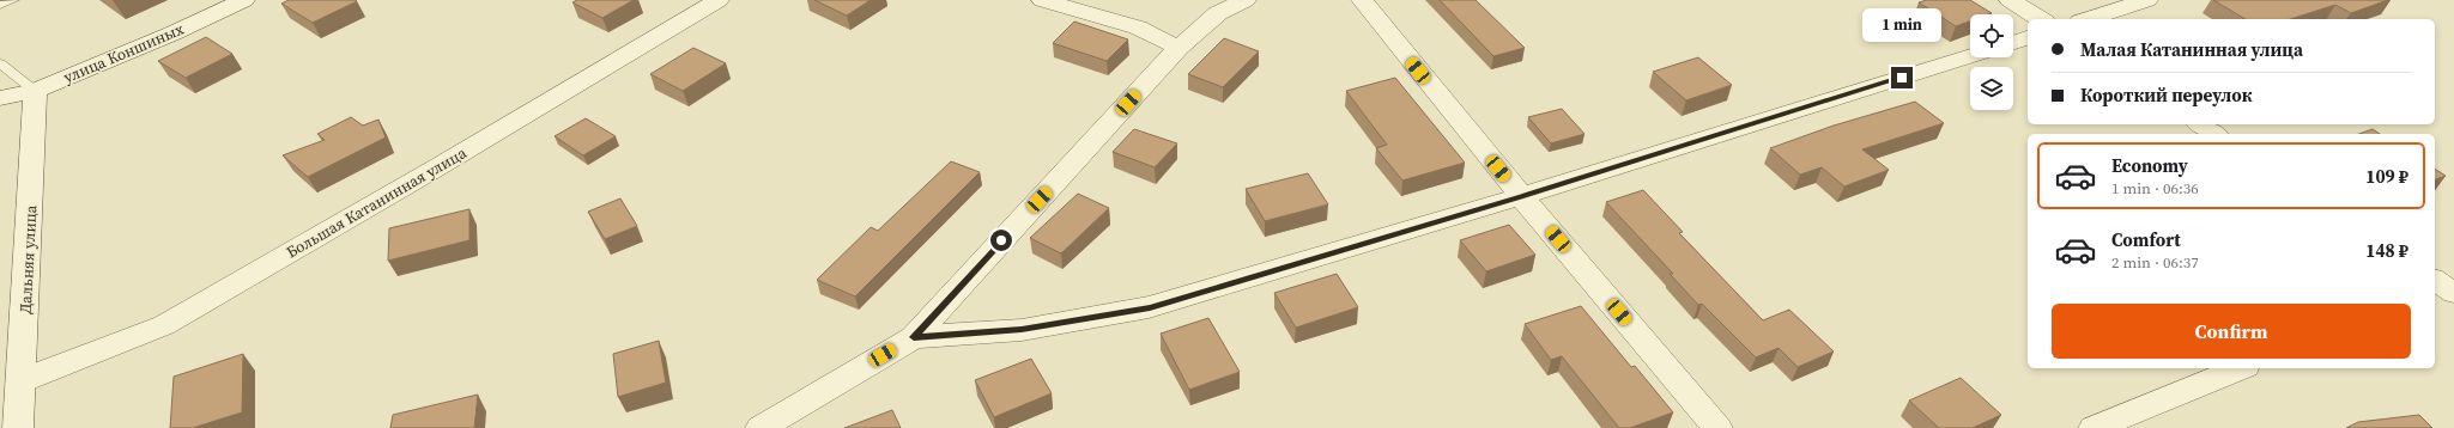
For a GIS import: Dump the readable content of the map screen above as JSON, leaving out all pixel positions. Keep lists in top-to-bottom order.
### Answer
{
  "streets": {
    "street": ["улица Коншиных", "Большая Катанинная улица", "Дальняя улица"]
  },
  "crossings": [
    ["улица Коншиных", "Дальняя улица"],
    ["Большая Катанинная улица", "Дальняя улица"]
  ],
  "page": {
    "bubble": "1 min",
    "banner": ["Малая Катанинная улица", "Короткий переулок"],
    "list": [
      {
        "name": "Economy",
        "note": "1 min · 06:36",
        "value": "109 ₽"
      },
      {
        "name": "Comfort",
        "note": "2 min · 06:37",
        "value": "148 ₽"
      }
    ],
    "buttons": "Confirm"
  }
}
